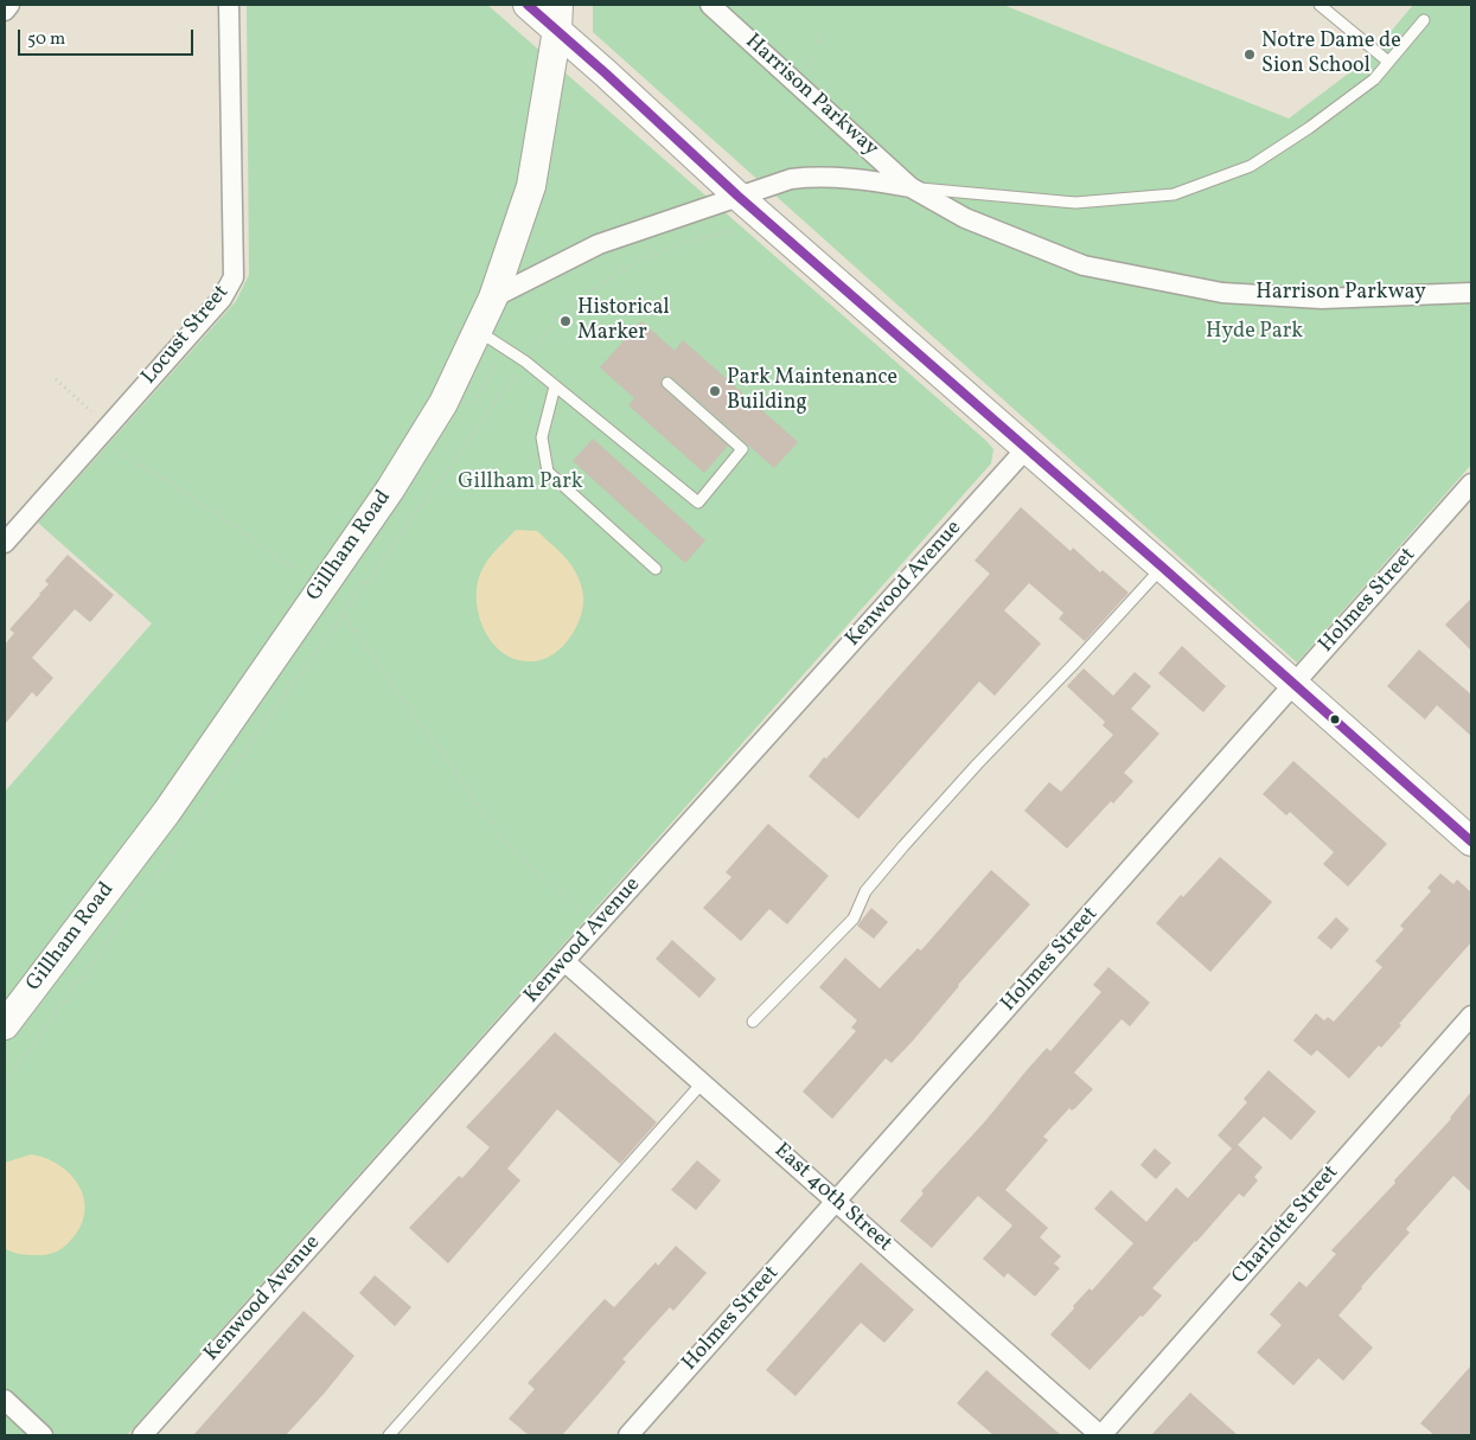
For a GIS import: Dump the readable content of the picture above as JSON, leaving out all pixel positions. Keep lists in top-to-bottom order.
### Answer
{
  "streets": {
    "main road": ["Gillham Road"],
    "street": [
      "Harrison Parkway",
      "Locust Street",
      "Kenwood Avenue",
      "Holmes Street",
      "East 40th Street",
      "Charlotte Street"
    ]
  },
  "crossings": [
    ["Harrison Parkway", "Gillham Road"],
    ["Kenwood Avenue", "East 40th Street"],
    ["Holmes Street", "East 40th Street"],
    ["East 40th Street", "Charlotte Street"]
  ],
  "parks": ["Hyde Park", "Gillham Park"],
  "places": ["Notre Dame de Sion School", "Historical Marker", "Park Maintenance Building"],
  "scale_bar": "50 m"
}
